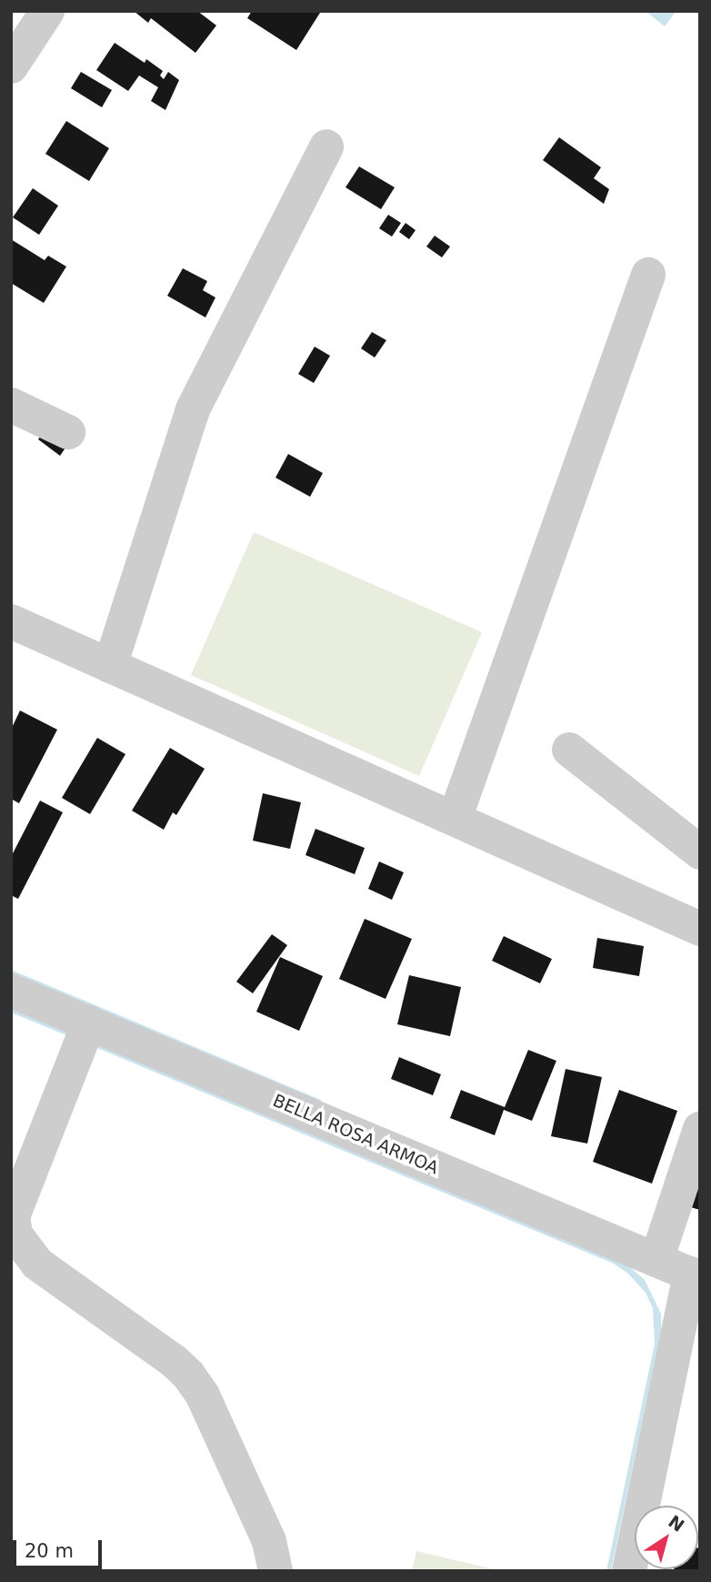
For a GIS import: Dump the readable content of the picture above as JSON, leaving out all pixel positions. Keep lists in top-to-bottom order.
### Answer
{
  "streets": {
    "street": ["BELLA ROSA ARMOA"]
  },
  "scale_bar": "20 m",
  "north": "top right"
}
